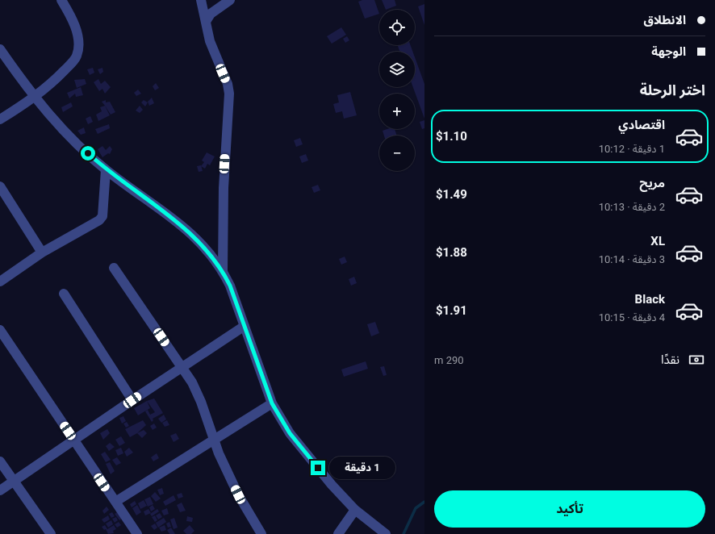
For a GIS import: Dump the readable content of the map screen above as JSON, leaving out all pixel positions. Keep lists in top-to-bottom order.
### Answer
{
  "page": {
    "banner": ["الانطلاق", "الوجهة"],
    "map_buttons": ["+", "−"],
    "heading": "اختر الرحلة",
    "list": [
      {
        "name": "اقتصادي",
        "note": "1 دقيقة · 10:12",
        "value": "$1.10"
      },
      {
        "name": "مريح",
        "note": "2 دقيقة · 10:13",
        "value": "$1.49"
      },
      {
        "name": "XL",
        "note": "3 دقيقة · 10:14",
        "value": "$1.88"
      },
      {
        "name": "Black",
        "note": "4 دقيقة · 10:15",
        "value": "$1.91"
      }
    ],
    "pay": ["نقدًا", "290 m"],
    "bubble": "1 دقيقة",
    "buttons": "تأكيد"
  }
}
